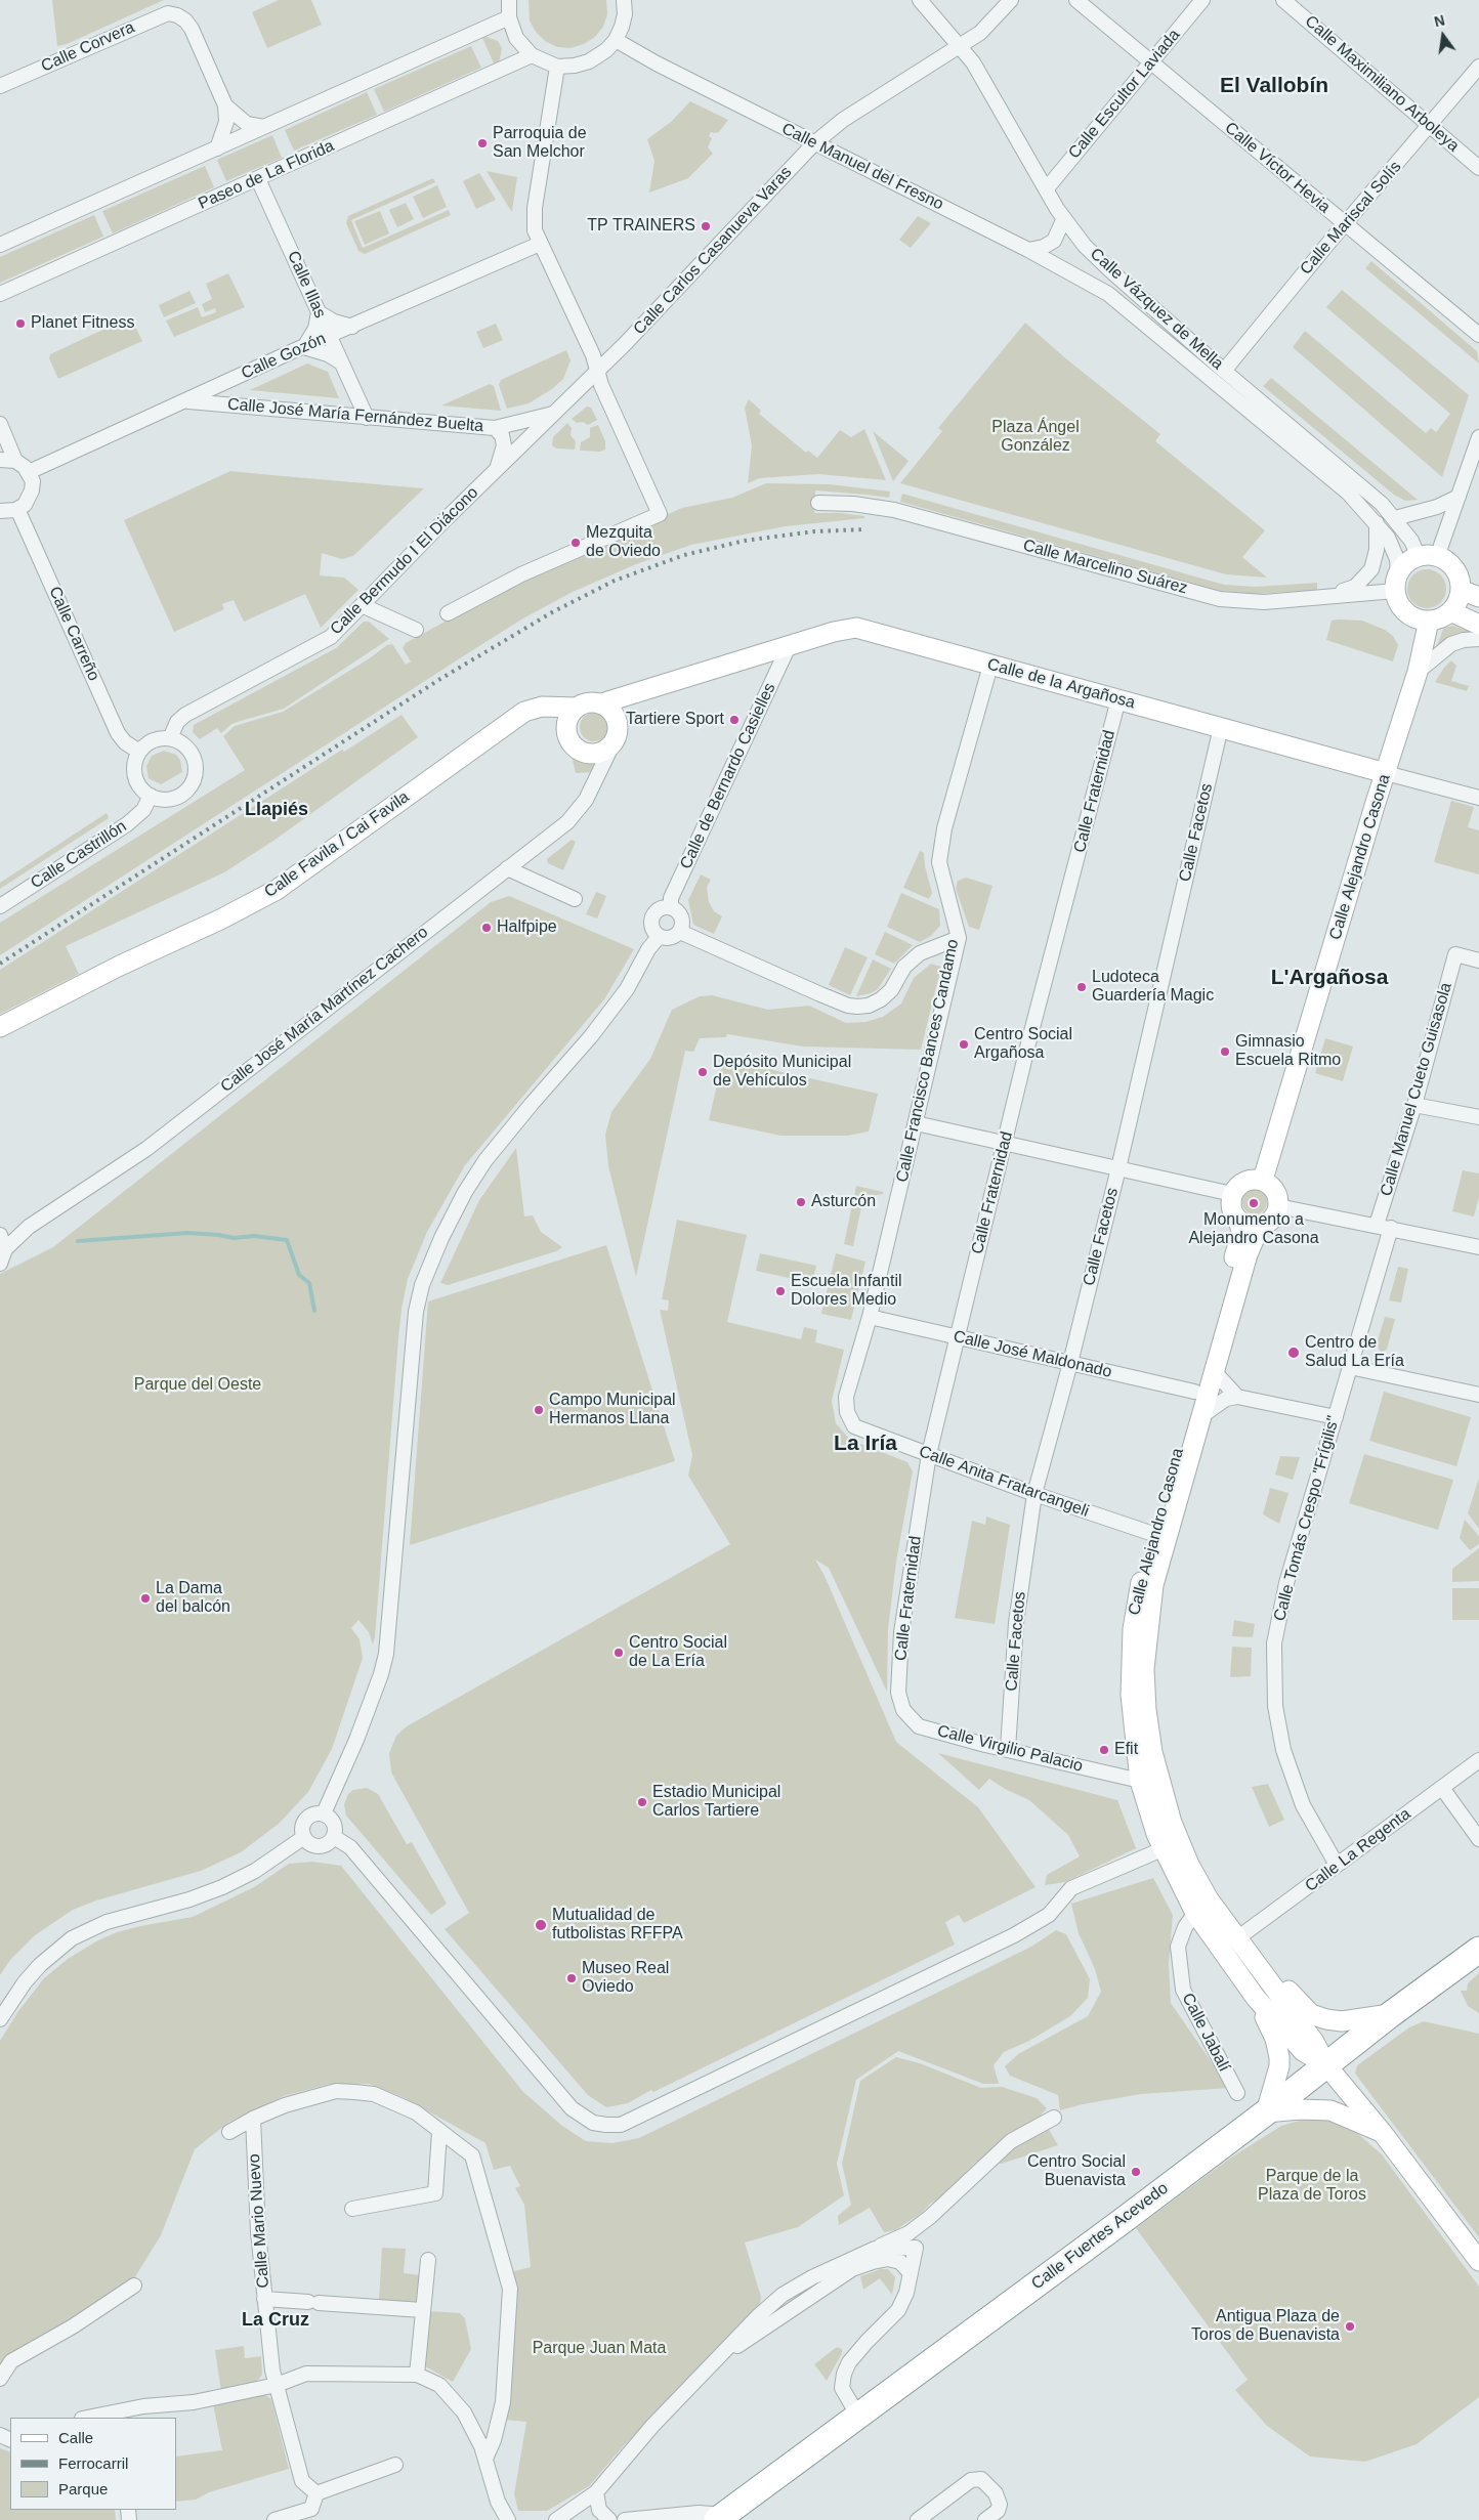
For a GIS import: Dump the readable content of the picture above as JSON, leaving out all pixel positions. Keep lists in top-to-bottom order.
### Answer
{
  "streets": {
    "highway": ["Calle Fuertes Acevedo"],
    "main road": ["Calle de la Argañosa", "Calle Favila / Cai Favila", "Calle Alejandro Casona"],
    "street": [
      "Calle Corvera",
      "Calle Maximiliano Arboleya",
      "Calle Escultor Laviada",
      "Calle Manuel del Fresno",
      "Calle Víctor Hevia",
      "Paseo de La Florida",
      "Calle Mariscal Solís",
      "Calle Carlos Casanueva Varas",
      "Calle Illas",
      "Calle Vázquez de Mella",
      "Calle Gozón",
      "Calle José María Fernández Buelta",
      "Calle Bermudo I El Diácono",
      "Calle Marcelino Suárez",
      "Calle Carreño",
      "Calle de Bernardo Casielles",
      "Calle Fraternidad",
      "Calle Facetos",
      "Calle Castrillón",
      "Calle José María Martínez Cachero",
      "Calle Francisco Bances Candamo",
      "Calle Manuel Cueto Guisasola",
      "Calle José Maldonado",
      "Calle Anita Fratarcangeli",
      "Calle Tomás Crespo \"Frígilis\"",
      "Calle Virgilio Palacio",
      "Calle La Regenta",
      "Calle Jabalí",
      "Calle Mario Nuevo"
    ]
  },
  "crossings": [
    ["Calle Maximiliano Arboleya", "Calle Mariscal Solís"],
    ["Calle Escultor Laviada", "Calle Víctor Hevia"],
    ["Calle Escultor Laviada", "Calle Vázquez de Mella"],
    ["Calle Manuel del Fresno", "Calle Carlos Casanueva Varas"],
    ["Calle Manuel del Fresno", "Calle Vázquez de Mella"],
    ["Calle Víctor Hevia", "Calle Mariscal Solís"],
    ["Paseo de La Florida", "Calle Illas"],
    ["Calle Mariscal Solís", "Calle Vázquez de Mella"],
    ["Calle Carlos Casanueva Varas", "Calle Vázquez de Mella"],
    ["Calle Carlos Casanueva Varas", "Calle Bermudo I El Diácono"],
    ["Calle Illas", "Calle Gozón"],
    ["Calle Illas", "Calle José María Fernández Buelta"],
    ["Calle Vázquez de Mella", "Calle Marcelino Suárez"],
    ["Calle Vázquez de Mella", "Calle Alejandro Casona"],
    ["Calle Gozón", "Calle José María Fernández Buelta"],
    ["Calle José María Fernández Buelta", "Calle Bermudo I El Diácono"],
    ["Calle Bermudo I El Diácono", "Calle Carreño"],
    ["Calle Bermudo I El Diácono", "Calle Castrillón"],
    ["Calle Marcelino Suárez", "Calle Alejandro Casona"],
    ["Calle Carreño", "Calle Castrillón"],
    ["Calle de la Argañosa", "Calle de Bernardo Casielles"],
    ["Calle de la Argañosa", "Calle Fraternidad"],
    ["Calle de la Argañosa", "Calle Facetos"],
    ["Calle de la Argañosa", "Calle Favila / Cai Favila"],
    ["Calle de la Argañosa", "Calle Alejandro Casona"],
    ["Calle de la Argañosa", "Calle José María Martínez Cachero"],
    ["Calle de la Argañosa", "Calle Francisco Bances Candamo"],
    ["Calle Fraternidad", "Calle José Maldonado"],
    ["Calle Fraternidad", "Calle Anita Fratarcangeli"],
    ["Calle Fraternidad", "Calle Virgilio Palacio"],
    ["Calle Facetos", "Calle José Maldonado"],
    ["Calle Facetos", "Calle Anita Fratarcangeli"],
    ["Calle Facetos", "Calle Virgilio Palacio"],
    ["Calle Favila / Cai Favila", "Calle José María Martínez Cachero"],
    ["Calle Alejandro Casona", "Calle José Maldonado"],
    ["Calle Alejandro Casona", "Calle Anita Fratarcangeli"],
    ["Calle Alejandro Casona", "Calle Virgilio Palacio"],
    ["Calle Alejandro Casona", "Calle La Regenta"],
    ["Calle Alejandro Casona", "Calle Jabalí"],
    ["Calle Alejandro Casona", "Calle Fuertes Acevedo"],
    ["Calle Francisco Bances Candamo", "Calle José Maldonado"],
    ["Calle Francisco Bances Candamo", "Calle Anita Fratarcangeli"],
    ["Calle Manuel Cueto Guisasola", "Calle Tomás Crespo \"Frígilis\""],
    ["Calle Tomás Crespo \"Frígilis\"", "Calle La Regenta"]
  ],
  "districts": [
    "El Vallobín",
    "Llapiés",
    "L'Argañosa",
    "La Iría",
    "La Cruz"
  ],
  "parks": [
    "Plaza Ángel González",
    "Parque del Oeste",
    "Parque de la Plaza de Toros",
    "Parque Juan Mata"
  ],
  "places": [
    "Parroquia de San Melchor",
    "TP TRAINERS",
    "Planet Fitness",
    "Mezquita de Oviedo",
    "Tartiere Sport",
    "Halfpipe",
    "Ludoteca Guardería Magic",
    "Centro Social Argañosa",
    "Gimnasio Escuela Ritmo",
    "Depósito Municipal de Vehículos",
    "Asturcón",
    "Monumento a Alejandro Casona",
    "Escuela Infantil Dolores Medio",
    "Centro de Salud La Ería",
    "Campo Municipal Hermanos Llana",
    "La Dama del balcón",
    "Centro Social de La Ería",
    "Efit",
    "Estadio Municipal Carlos Tartiere",
    "Mutualidad de futbolistas RFFPA",
    "Museo Real Oviedo",
    "Centro Social Buenavista",
    "Antigua Plaza de Toros de Buenavista"
  ],
  "legend": ["Calle", "Ferrocarril", "Parque"],
  "north": "top"
}
